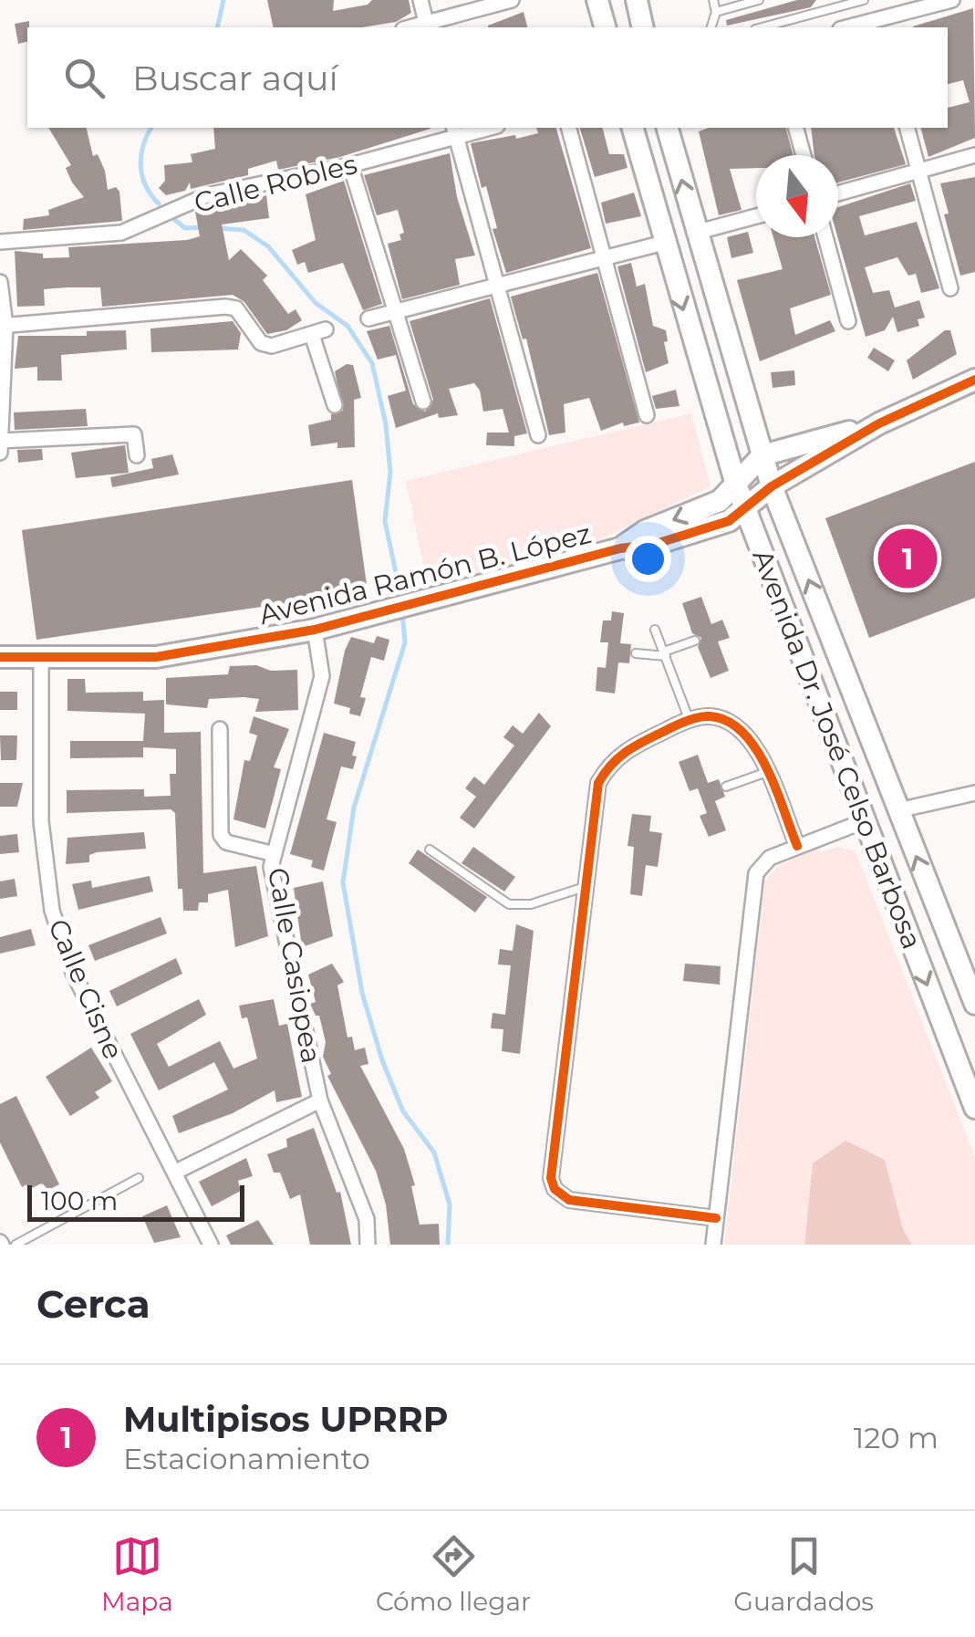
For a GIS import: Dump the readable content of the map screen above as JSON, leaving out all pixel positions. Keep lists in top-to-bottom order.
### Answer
{
  "streets": {
    "main road": ["Avenida Ramón B. López", "Avenida Dr. José Celso Barbosa"],
    "street": ["Calle Robles", "Calle Casiopea", "Calle Cisne"]
  },
  "crossings": [
    ["Avenida Ramón B. López", "Avenida Dr. José Celso Barbosa"],
    ["Avenida Ramón B. López", "Calle Casiopea"],
    ["Avenida Ramón B. López", "Calle Cisne"]
  ],
  "scale_bar": "100 m",
  "north": "bottom",
  "page": {
    "search": "Buscar aquí",
    "pins": "1",
    "scale": "100 m",
    "heading": "Cerca",
    "list": [
      {
        "mark": "1",
        "name": "Multipisos UPRRP",
        "note": "Estacionamiento",
        "value": "120 m"
      }
    ],
    "nav": ["Mapa", "Cómo llegar", "Guardados"]
  }
}
